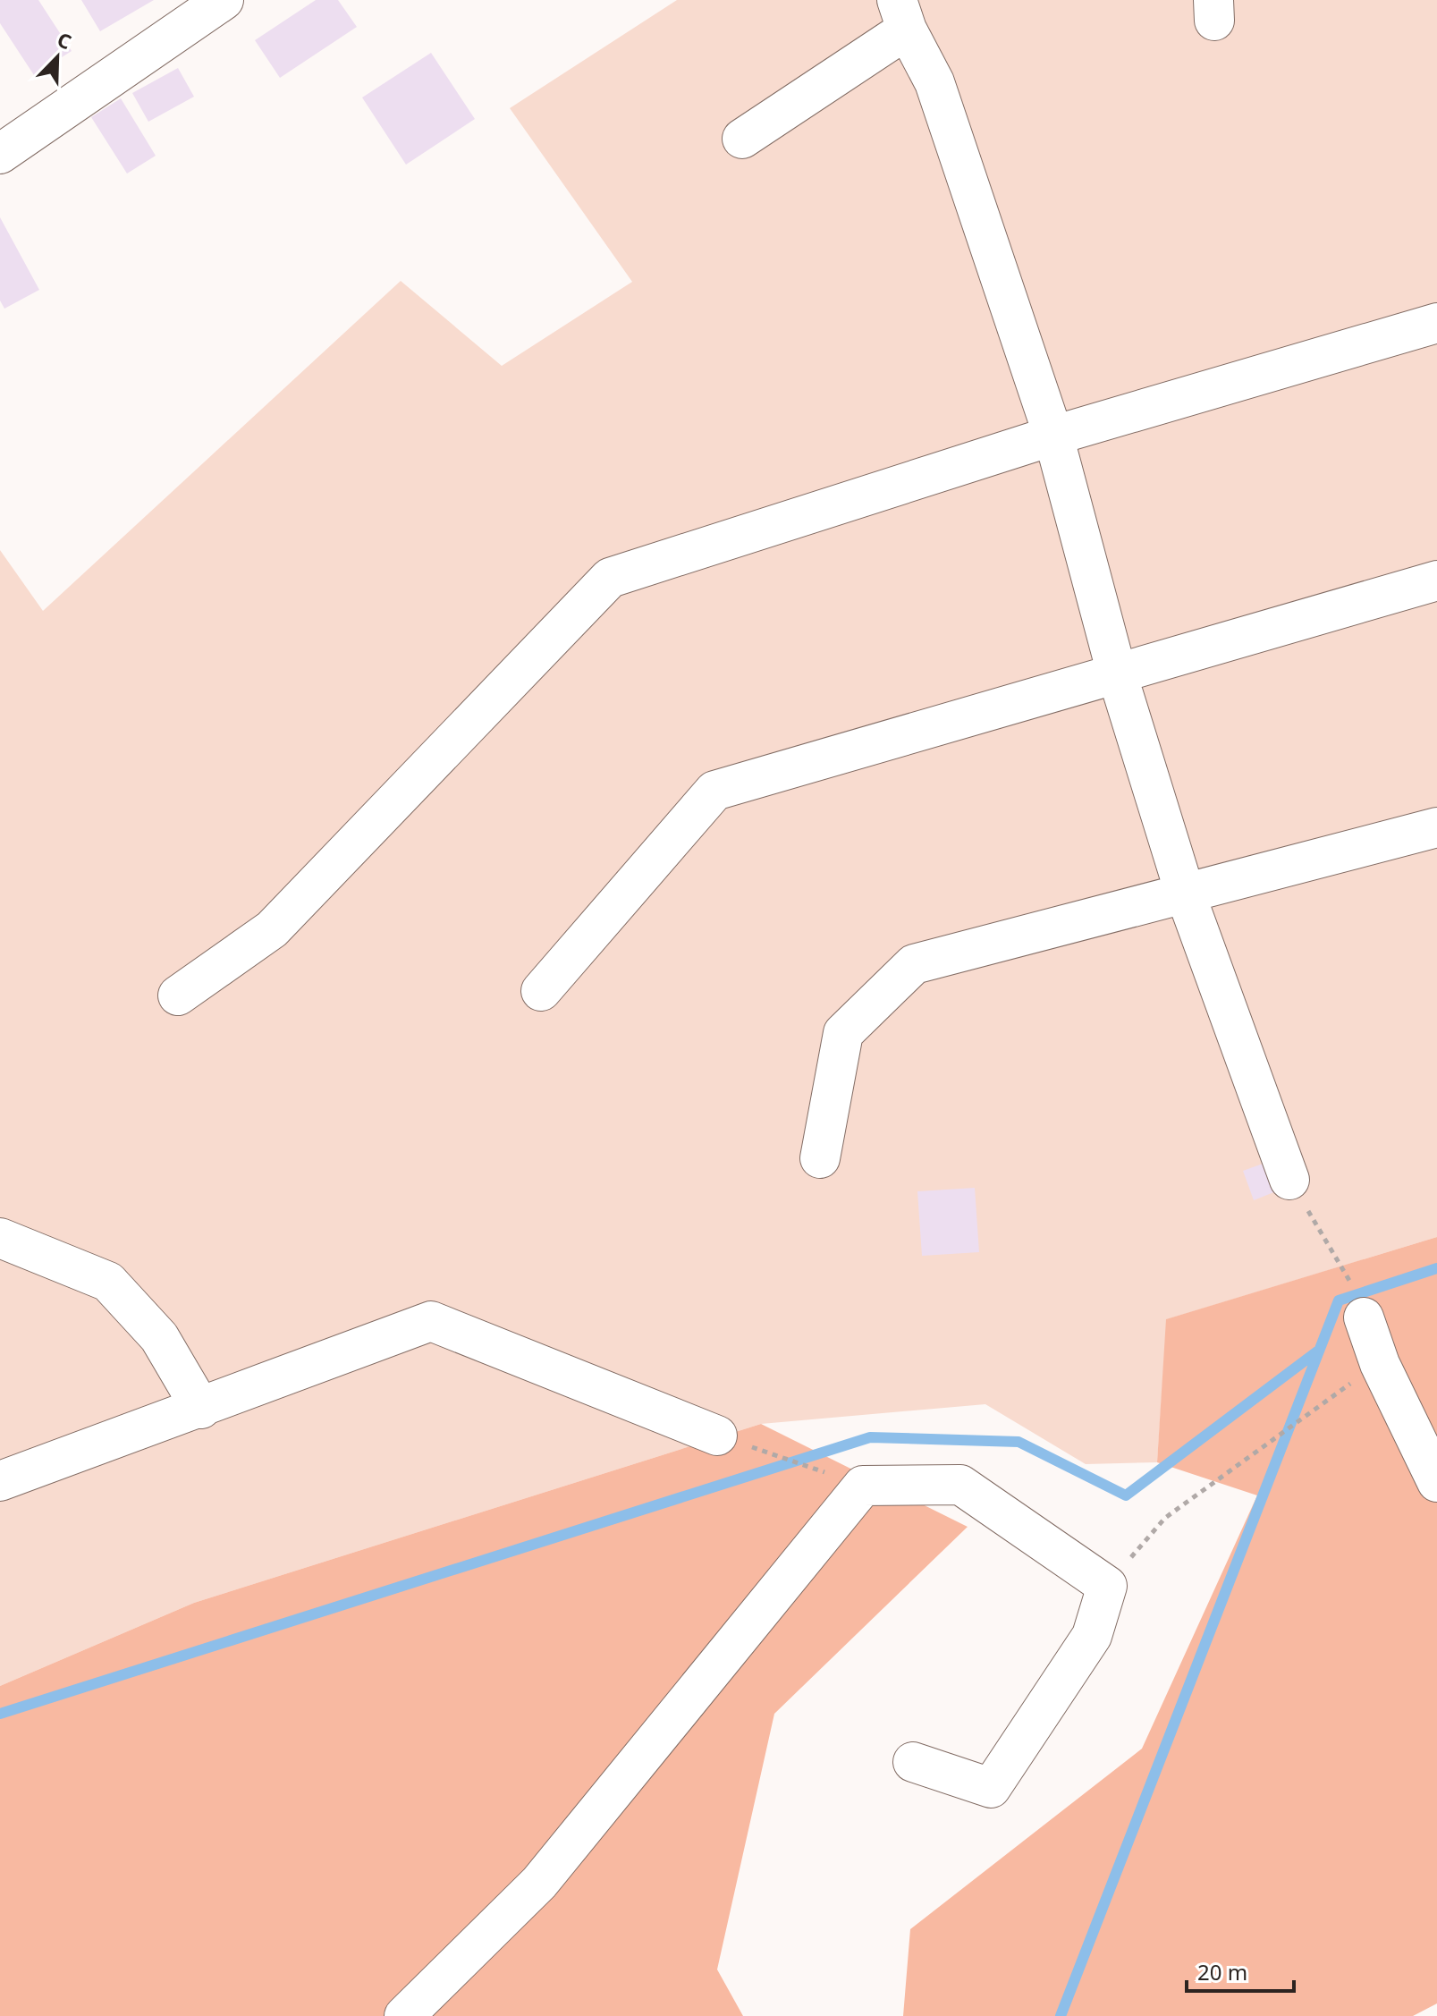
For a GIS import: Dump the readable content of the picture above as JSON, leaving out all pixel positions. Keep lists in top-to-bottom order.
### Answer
{
  "scale_bar": "20 m",
  "north": "top right"
}
